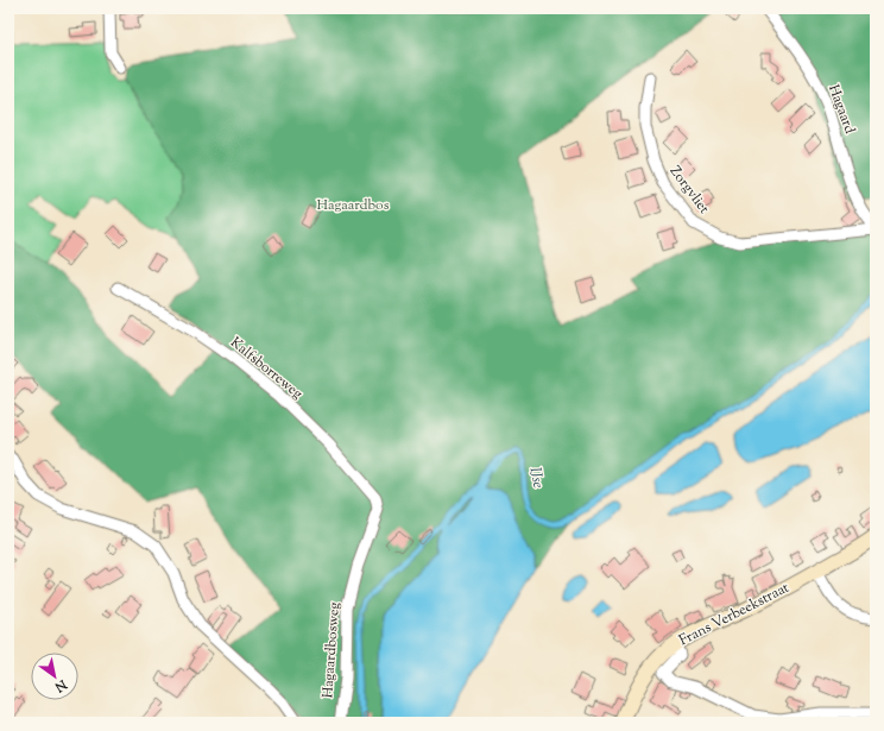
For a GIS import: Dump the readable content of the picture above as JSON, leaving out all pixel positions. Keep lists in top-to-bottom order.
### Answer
{
  "streets": {
    "main road": ["Frans Verbeekstraat"],
    "street": [
      "Hagaard",
      "Zorgvliet",
      "Kalfsborreweg",
      "Hagaardbosweg"
    ]
  },
  "crossings": [
    ["Hagaard", "Zorgvliet"],
    ["Kalfsborreweg", "Hagaardbosweg"]
  ],
  "water": ["IJse"],
  "parks": ["Hagaardbos"],
  "north": "bottom right"
}
